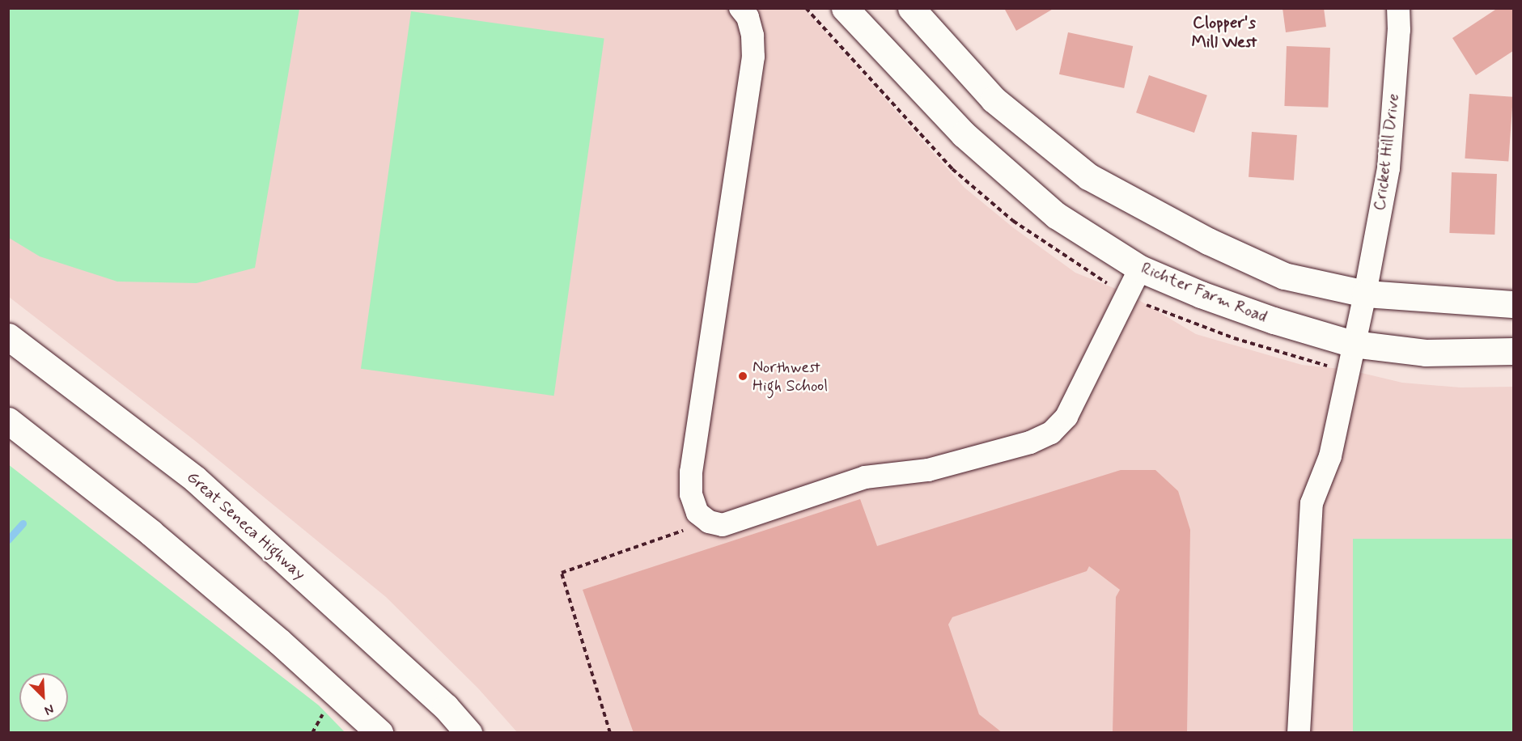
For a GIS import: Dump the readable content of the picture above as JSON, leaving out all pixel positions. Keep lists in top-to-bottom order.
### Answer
{
  "streets": {
    "main road": ["Richter Farm Road", "Great Seneca Highway"],
    "street": ["Cricket Hill Drive"]
  },
  "crossings": [
    ["Cricket Hill Drive", "Richter Farm Road"]
  ],
  "districts": ["Clopper's Mill West"],
  "places": ["Northwest High School"],
  "north": "bottom right"
}
